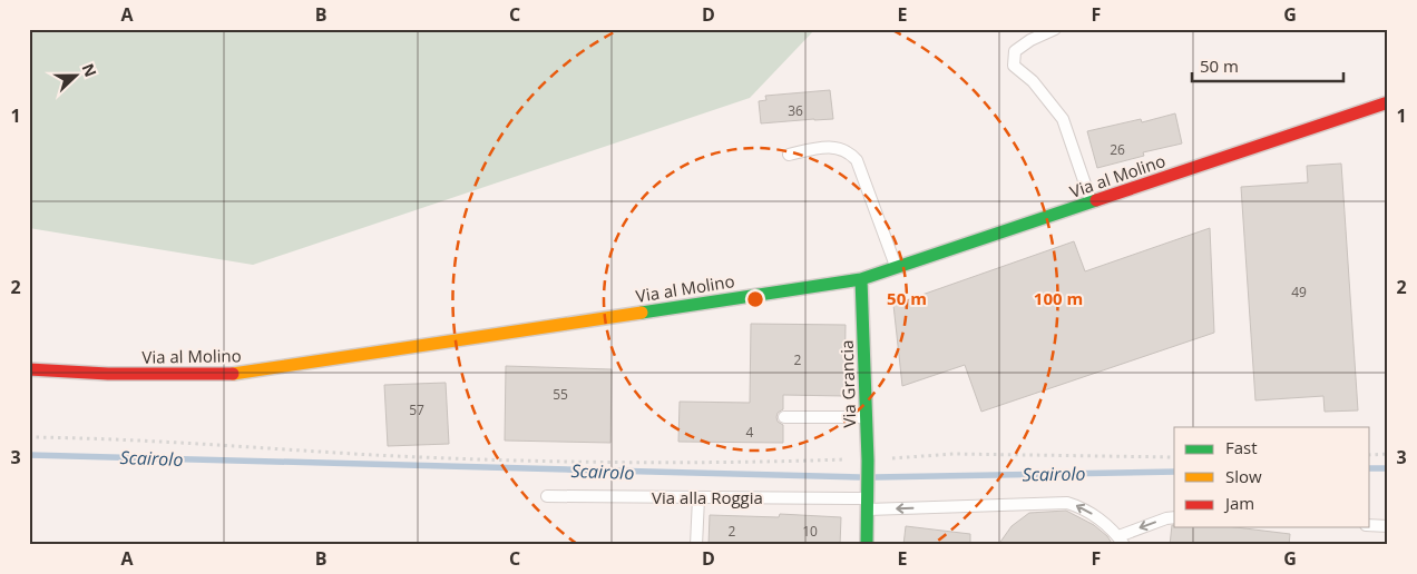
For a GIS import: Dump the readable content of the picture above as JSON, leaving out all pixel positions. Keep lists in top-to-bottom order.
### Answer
{
  "streets": {
    "street": ["Via al Molino", "Via Grancia"],
    "lane": ["Via alla Roggia"]
  },
  "crossings": [
    ["Via al Molino", "Via Grancia"],
    ["Via Grancia", "Via alla Roggia"]
  ],
  "one_way": ["Via alla Roggia"],
  "water": ["Scairolo"],
  "house_numbers": [
    "36",
    "26",
    "49",
    "2",
    "55",
    "57",
    "4",
    "2",
    "10"
  ],
  "legend": ["Fast", "Slow", "Jam"],
  "scale_bar": "50 m",
  "north": "right",
  "grid": {
    "columns": [
      "A",
      "B",
      "C",
      "D",
      "E",
      "F",
      "G"
    ],
    "rows": ["1", "2", "3"]
  },
  "rings": ["50 m", "100 m"]
}
